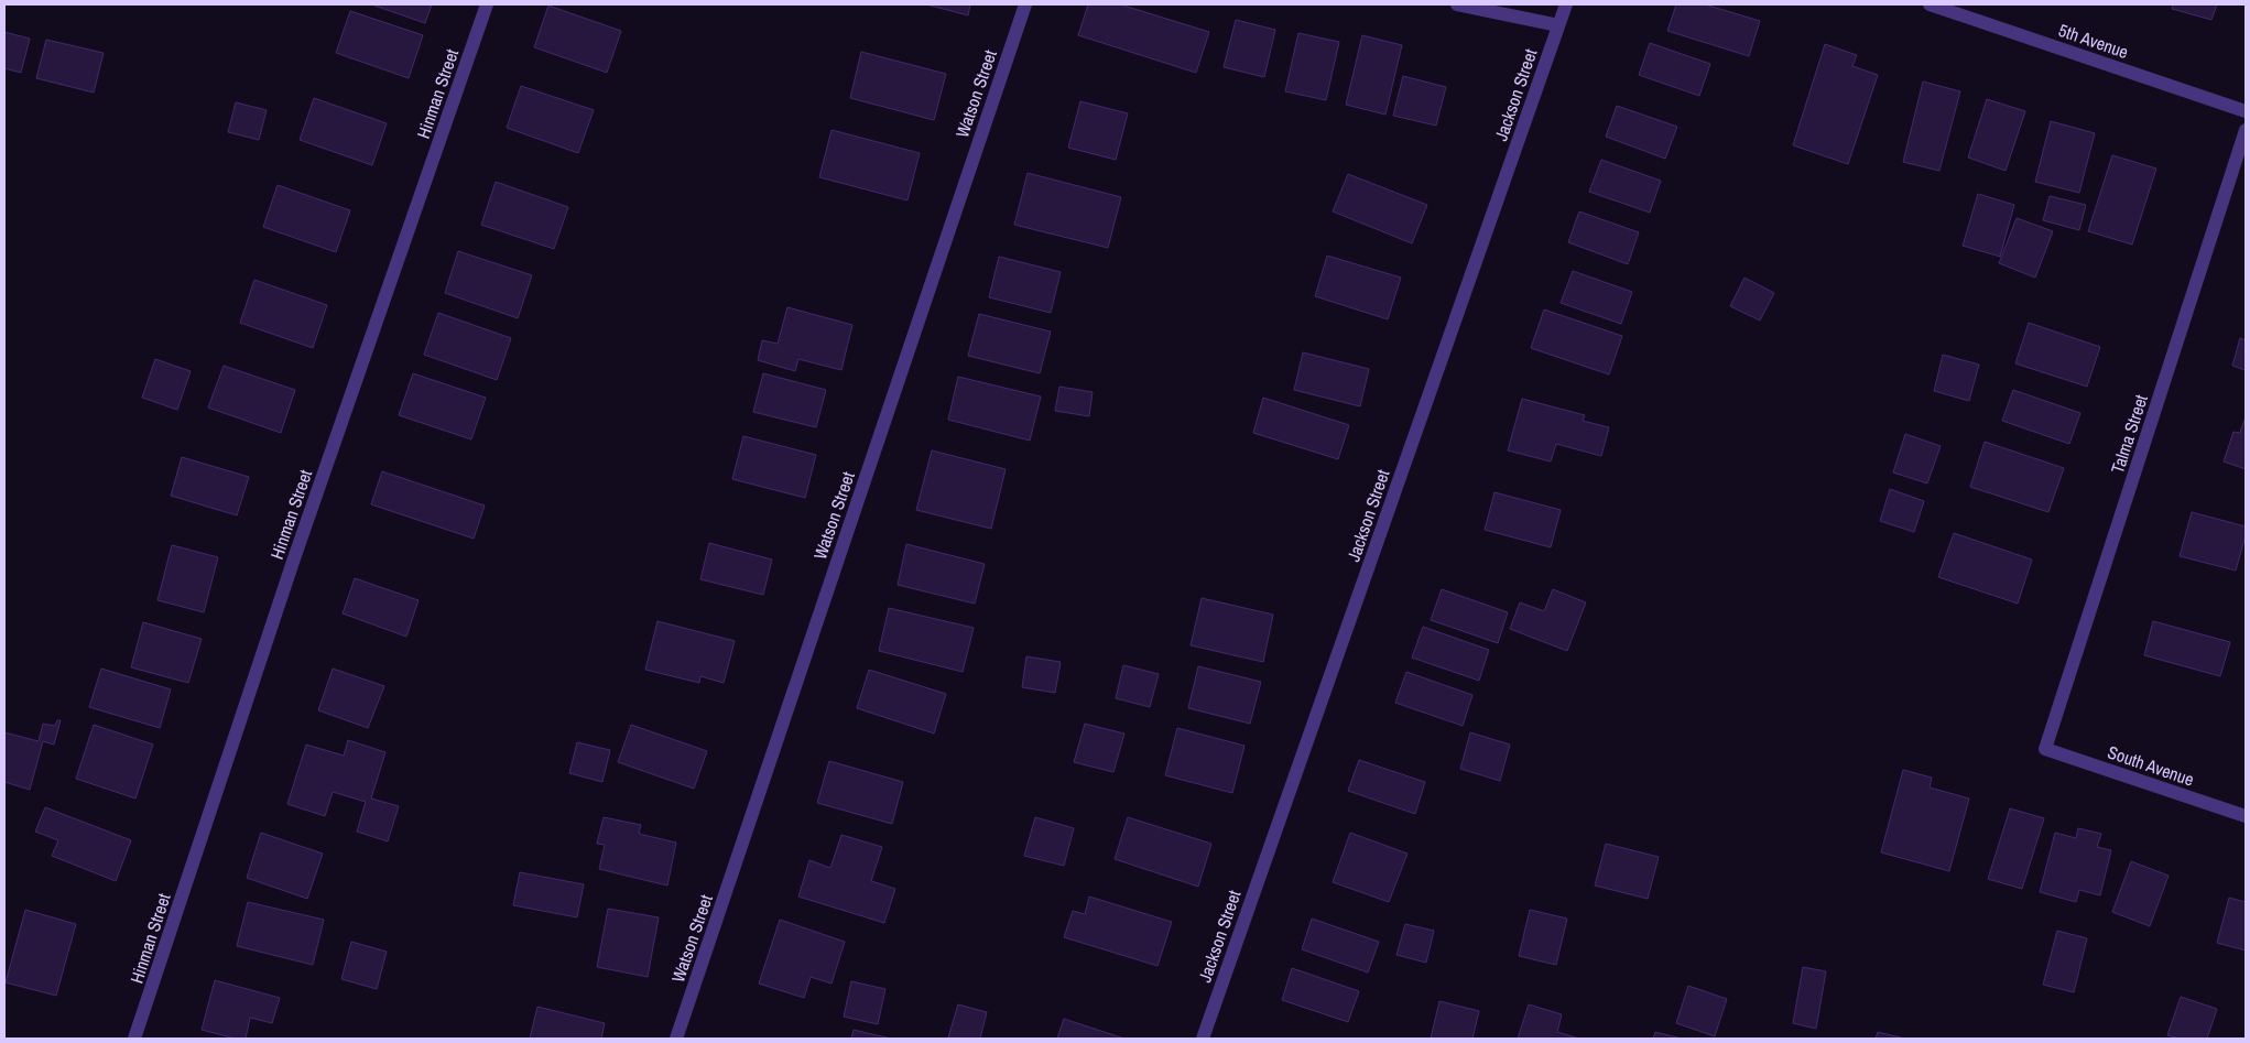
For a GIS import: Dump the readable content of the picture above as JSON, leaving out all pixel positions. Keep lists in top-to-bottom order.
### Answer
{
  "streets": {
    "street": [
      "5th Avenue",
      "Hinman Street",
      "Watson Street",
      "Jackson Street",
      "Talma Street",
      "South Avenue"
    ]
  },
  "crossings": [
    ["Talma Street", "South Avenue"]
  ]
}
